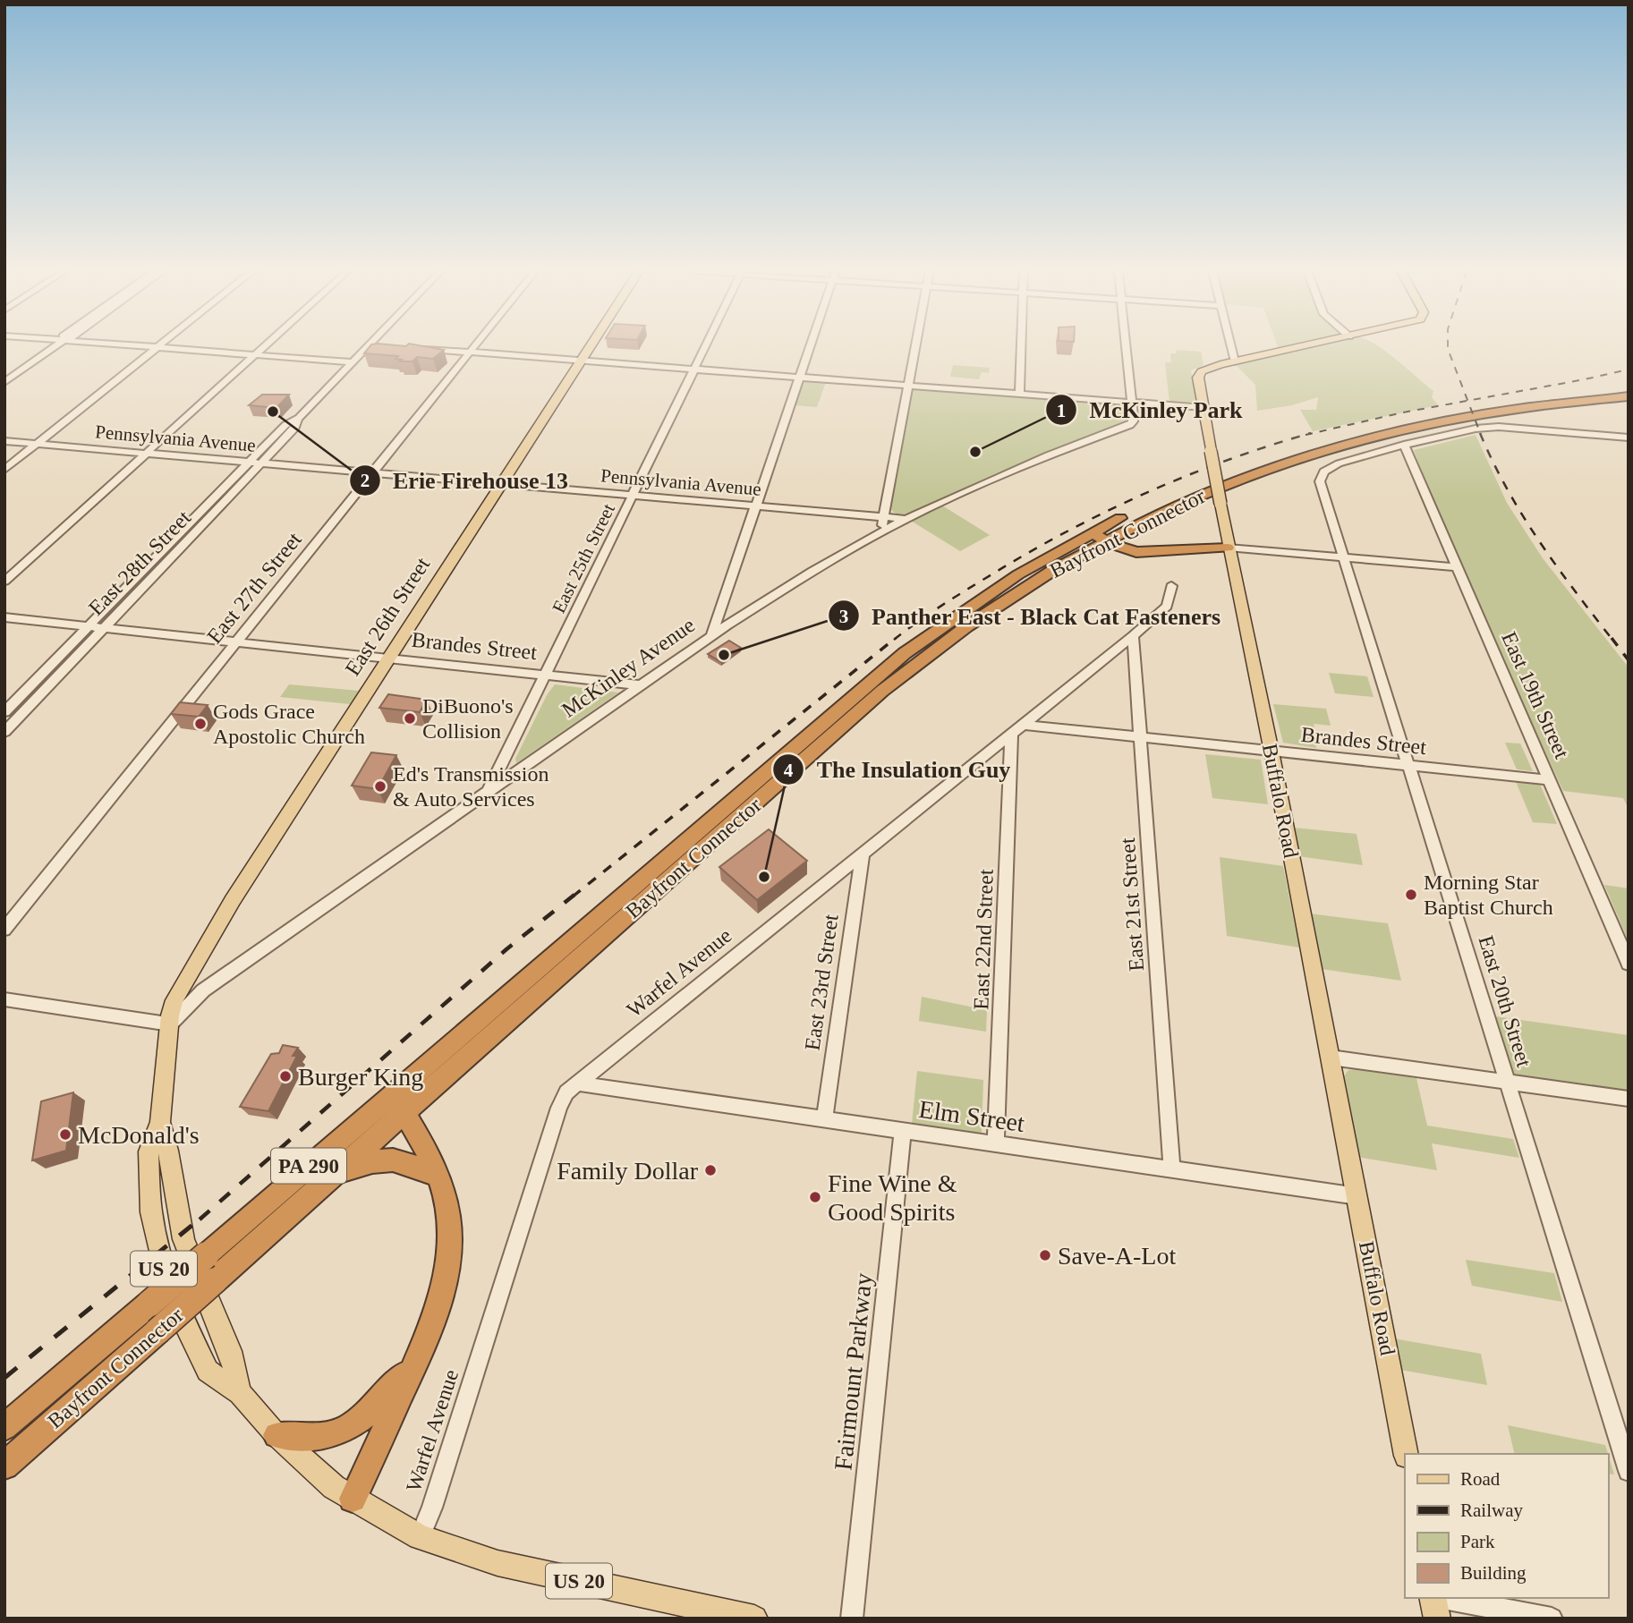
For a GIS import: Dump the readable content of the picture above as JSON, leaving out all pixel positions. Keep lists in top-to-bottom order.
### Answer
{
  "streets": {
    "highway": ["Bayfront Connector", "PA 290"],
    "main road": ["East 26th Street", "Buffalo Road", "US 20"],
    "street": [
      "Pennsylvania Avenue",
      "East 25th Street",
      "East 28th Street",
      "East 27th Street",
      "Brandes Street",
      "McKinley Avenue",
      "East 19th Street",
      "East 21st Street",
      "East 22nd Street",
      "Warfel Avenue",
      "East 23rd Street",
      "East 20th Street",
      "Elm Street",
      "Fairmount Parkway"
    ]
  },
  "crossings": [
    ["Pennsylvania Avenue", "East 25th Street"],
    ["Pennsylvania Avenue", "East 28th Street"],
    ["Pennsylvania Avenue", "East 27th Street"],
    ["Pennsylvania Avenue", "East 26th Street"],
    ["Pennsylvania Avenue", "McKinley Avenue"],
    ["East 25th Street", "Brandes Street"],
    ["East 25th Street", "McKinley Avenue"],
    ["East 28th Street", "Brandes Street"],
    ["East 27th Street", "Brandes Street"],
    ["East 26th Street", "Brandes Street"],
    ["East 26th Street", "McKinley Avenue"],
    ["East 26th Street", "US 20"],
    ["Brandes Street", "McKinley Avenue"],
    ["Brandes Street", "East 19th Street"],
    ["Brandes Street", "Buffalo Road"],
    ["Brandes Street", "East 21st Street"],
    ["Brandes Street", "Warfel Avenue"],
    ["Brandes Street", "East 20th Street"],
    ["McKinley Avenue", "US 20"],
    ["East 19th Street", "East 20th Street"],
    ["Buffalo Road", "Elm Street"],
    ["East 21st Street", "Warfel Avenue"],
    ["East 21st Street", "Elm Street"],
    ["East 22nd Street", "Warfel Avenue"],
    ["East 22nd Street", "Elm Street"],
    ["Warfel Avenue", "East 23rd Street"],
    ["Warfel Avenue", "Elm Street"],
    ["Warfel Avenue", "US 20"],
    ["East 23rd Street", "Elm Street"],
    ["Elm Street", "Fairmount Parkway"]
  ],
  "places": [
    "Erie Firehouse 13",
    "McKinley Park",
    "Panther East - Black Cat Fasteners",
    "DiBuono's Collision",
    "Gods Grace Apostolic Church",
    "Ed's Transmission & Auto Services",
    "The Insulation Guy",
    "Morning Star Baptist Church",
    "Burger King",
    "McDonald's",
    "Family Dollar",
    "Fine Wine & Good Spirits",
    "Save-A-Lot"
  ],
  "legend": [
    "Road",
    "Railway",
    "Park",
    "Building"
  ]
}
